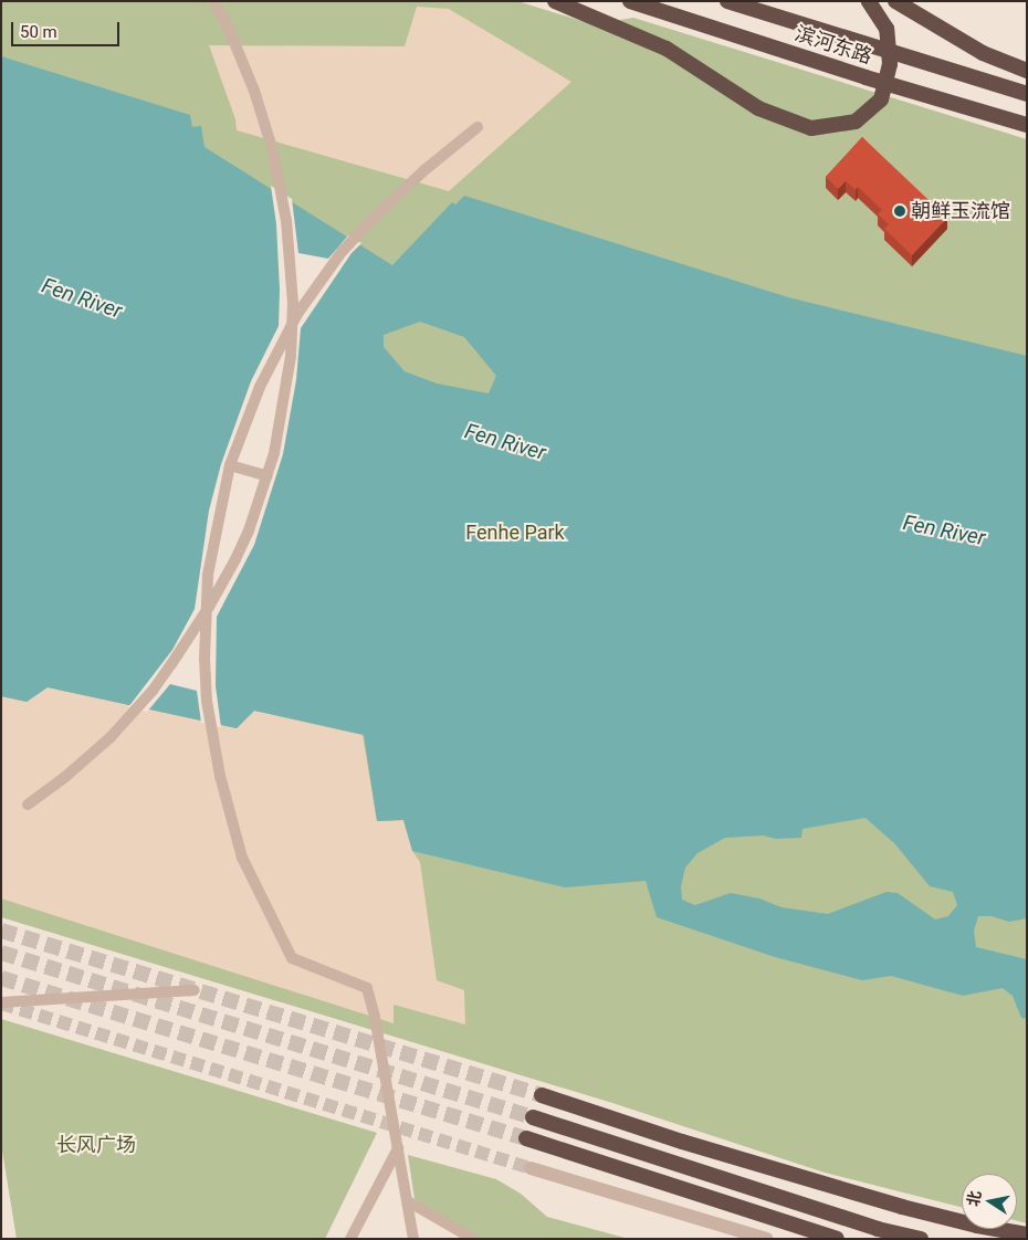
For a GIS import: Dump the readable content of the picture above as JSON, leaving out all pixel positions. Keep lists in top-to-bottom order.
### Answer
{
  "streets": {
    "highway": ["滨河东路"]
  },
  "water": ["Fen River"],
  "parks": ["Fenhe Park", "长风广场"],
  "places": ["朝鲜玉流馆"],
  "scale_bar": "50 m",
  "north": "left"
}
